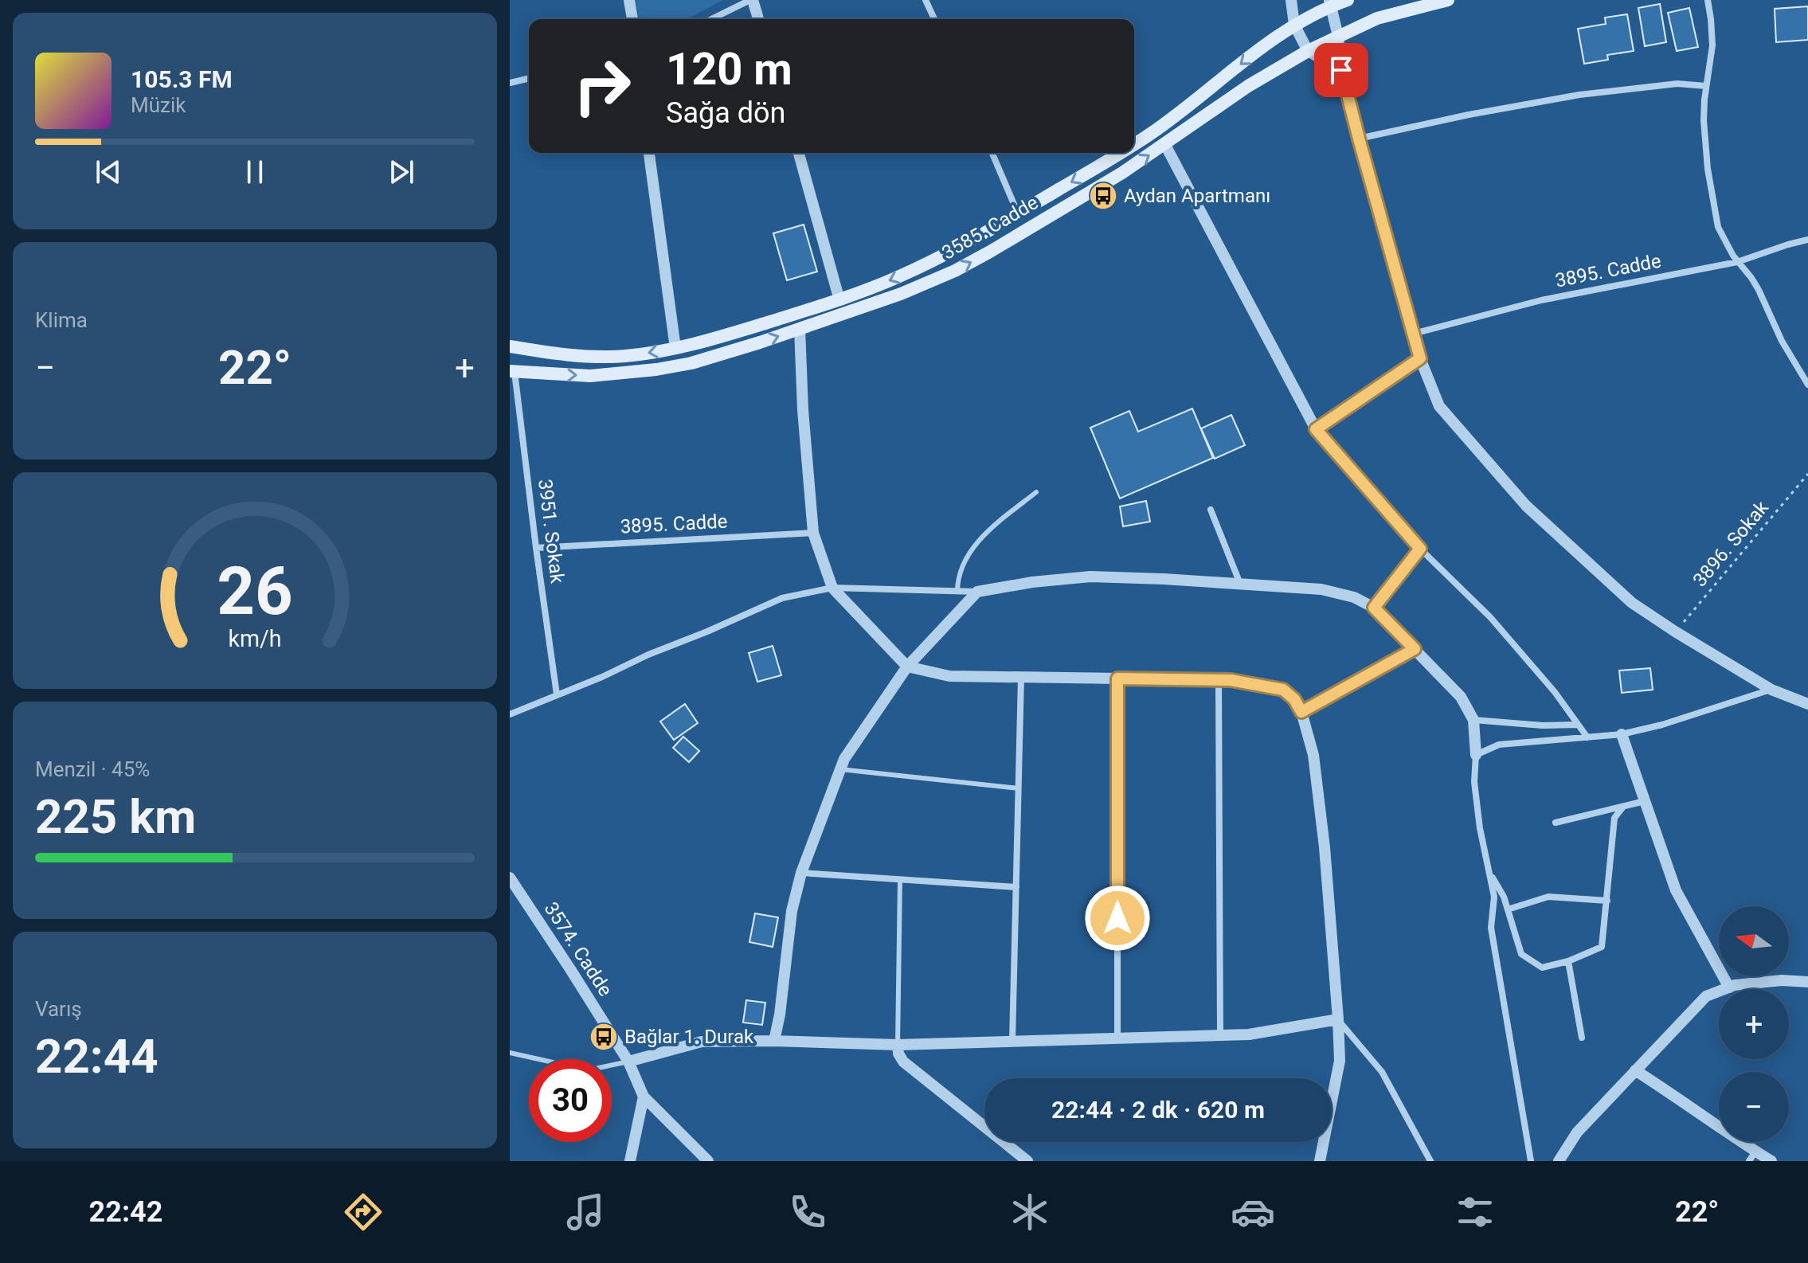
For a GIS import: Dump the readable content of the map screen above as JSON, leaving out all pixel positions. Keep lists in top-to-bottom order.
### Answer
{
  "streets": {
    "main road": ["3585. Cadde"],
    "street": ["3895. Cadde", "3951. Sokak", "3574. Cadde"],
    "path": ["3896. Sokak"]
  },
  "crossings": [
    ["3585. Cadde", "3951. Sokak"],
    ["3895. Cadde", "3951. Sokak"]
  ],
  "places": {
    "bus stop": ["Aydan Apartmanı", "Bağlar 1. Durak"]
  },
  "north": "left",
  "page": {
    "turn": ["120 m", "Sağa dön"],
    "song": ["105.3 FM", "Müzik"],
    "tile": [
      "Klima",
      ["Menzil · 45%", "225 km"],
      ["Varış", "22:44"]
    ],
    "heat": ["−", "22°", "+"],
    "map_buttons": ["+", "−"],
    "limit": "30",
    "trip": "22:44 · 2 dk · 620 m",
    "tabs": ["22:42", "22°"],
    "gauge": ["26", "km/h"]
  }
}
